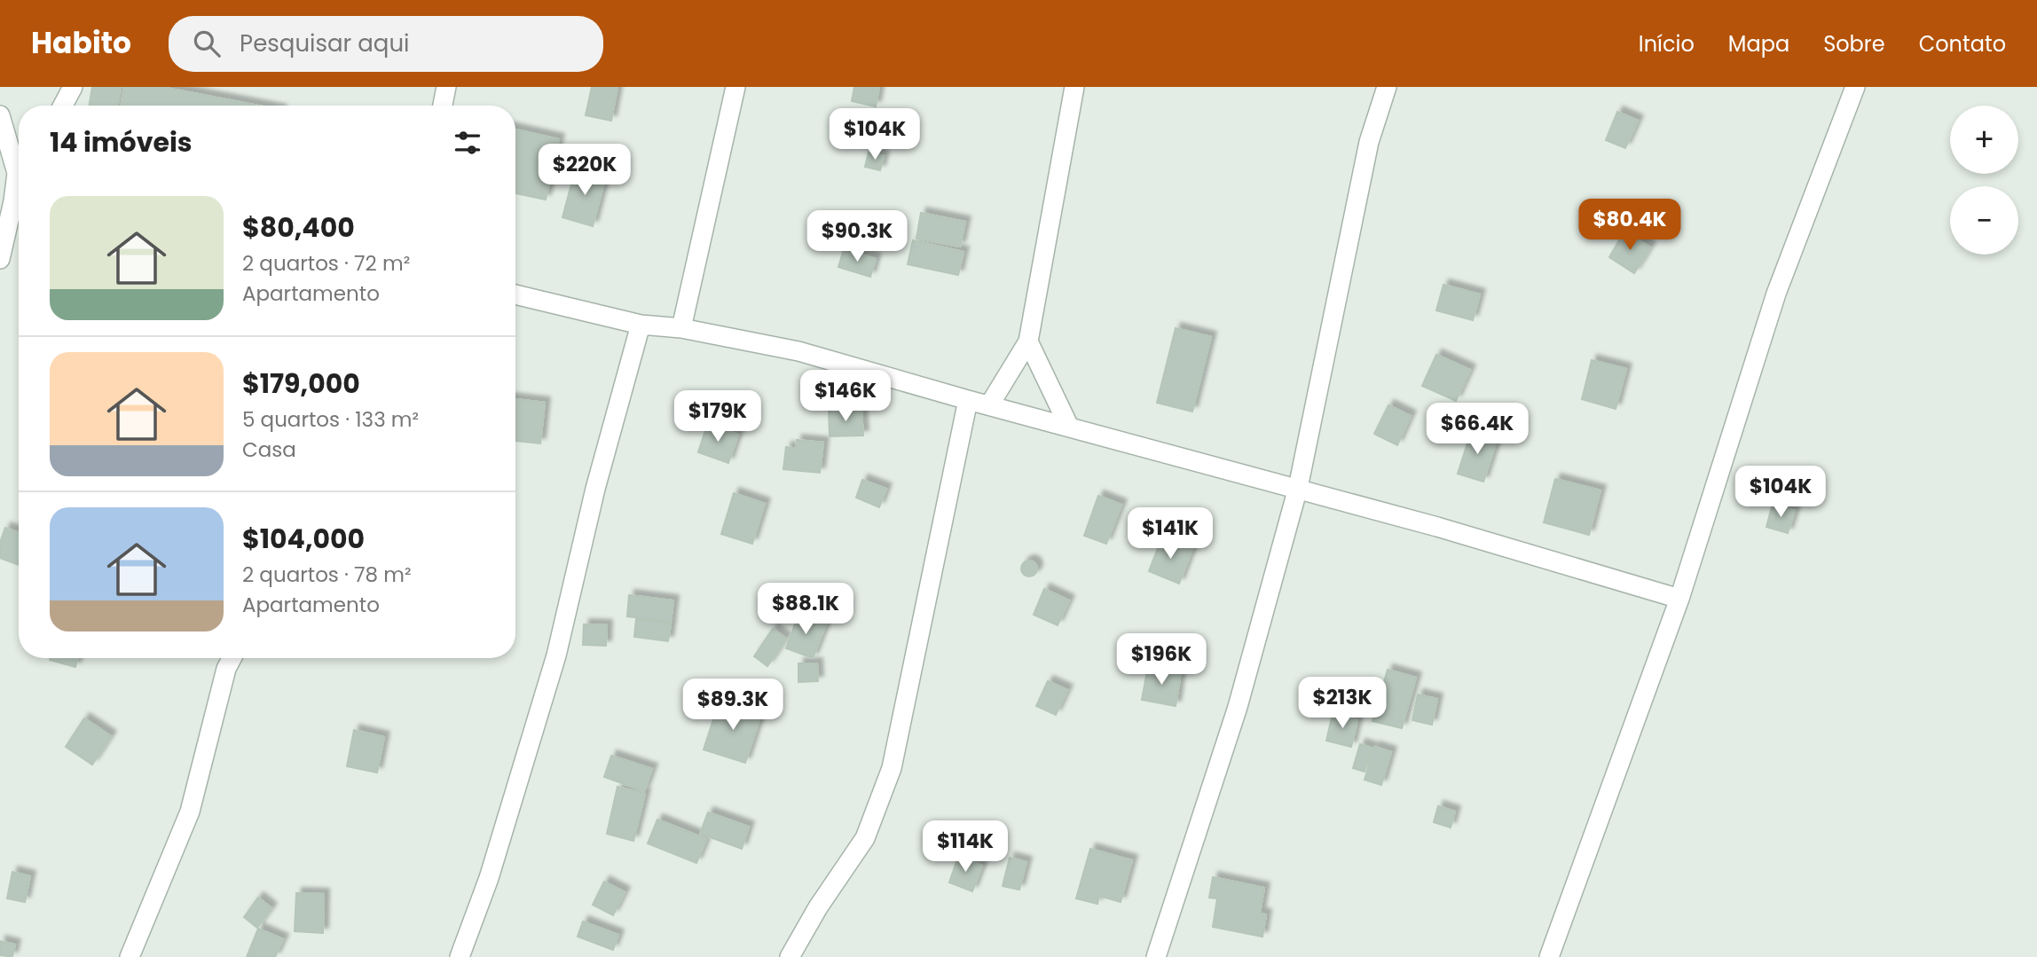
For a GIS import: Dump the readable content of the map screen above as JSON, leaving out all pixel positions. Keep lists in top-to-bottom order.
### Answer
{
  "page": {
    "header": "Habito",
    "search": "Pesquisar aqui",
    "nav": [
      "Início",
      "Mapa",
      "Sobre",
      "Contato"
    ],
    "map_buttons": ["+", "−"],
    "heading": "14 imóveis",
    "price": [
      "$104K",
      "$220K",
      "$80.4K",
      "$90.3K",
      "$146K",
      "$179K",
      "$66.4K",
      "$104K",
      "$141K",
      "$88.1K",
      "$196K",
      "$213K",
      "$89.3K",
      "$114K"
    ],
    "list": [
      {
        "name": "$80,400",
        "note": "2 quartos · 72 m² · Apartamento"
      },
      {
        "name": "$179,000",
        "note": "5 quartos · 133 m² · Casa"
      },
      {
        "name": "$104,000",
        "note": "2 quartos · 78 m² · Apartamento"
      }
    ]
  }
}
